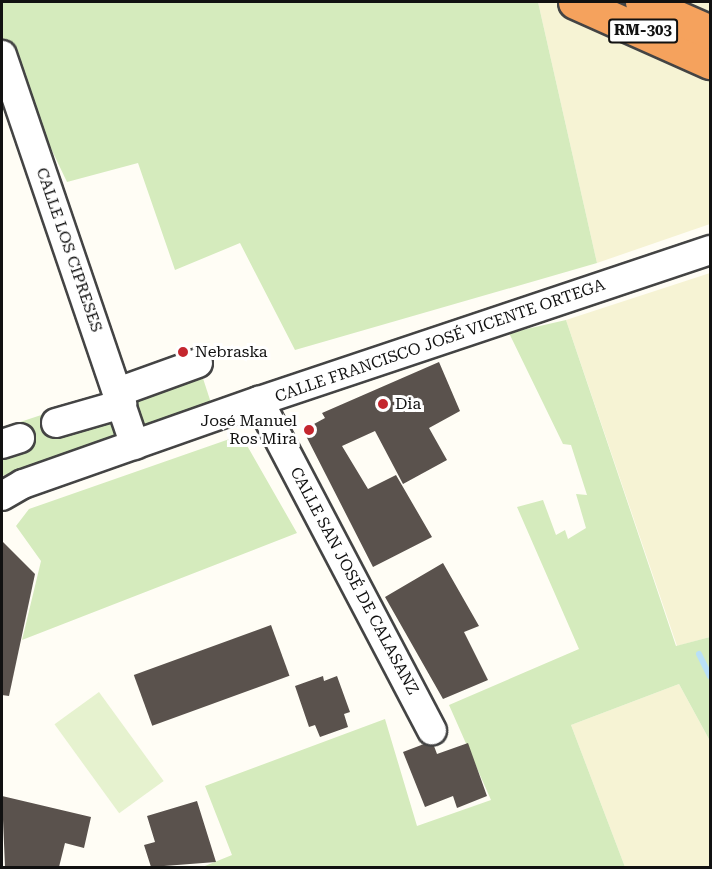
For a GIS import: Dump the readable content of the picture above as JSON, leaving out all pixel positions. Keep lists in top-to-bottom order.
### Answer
{
  "streets": {
    "highway": ["RM-303"],
    "street": ["CALLE LOS CIPRESES", "CALLE FRANCISCO JOSÉ VICENTE ORTEGA", "CALLE SAN JOSÉ DE CALASANZ"]
  },
  "crossings": [
    ["CALLE LOS CIPRESES", "CALLE FRANCISCO JOSÉ VICENTE ORTEGA"],
    ["CALLE FRANCISCO JOSÉ VICENTE ORTEGA", "CALLE SAN JOSÉ DE CALASANZ"]
  ],
  "places": ["Nebraska", "Dia", "José Manuel Ros Mira"]
}
